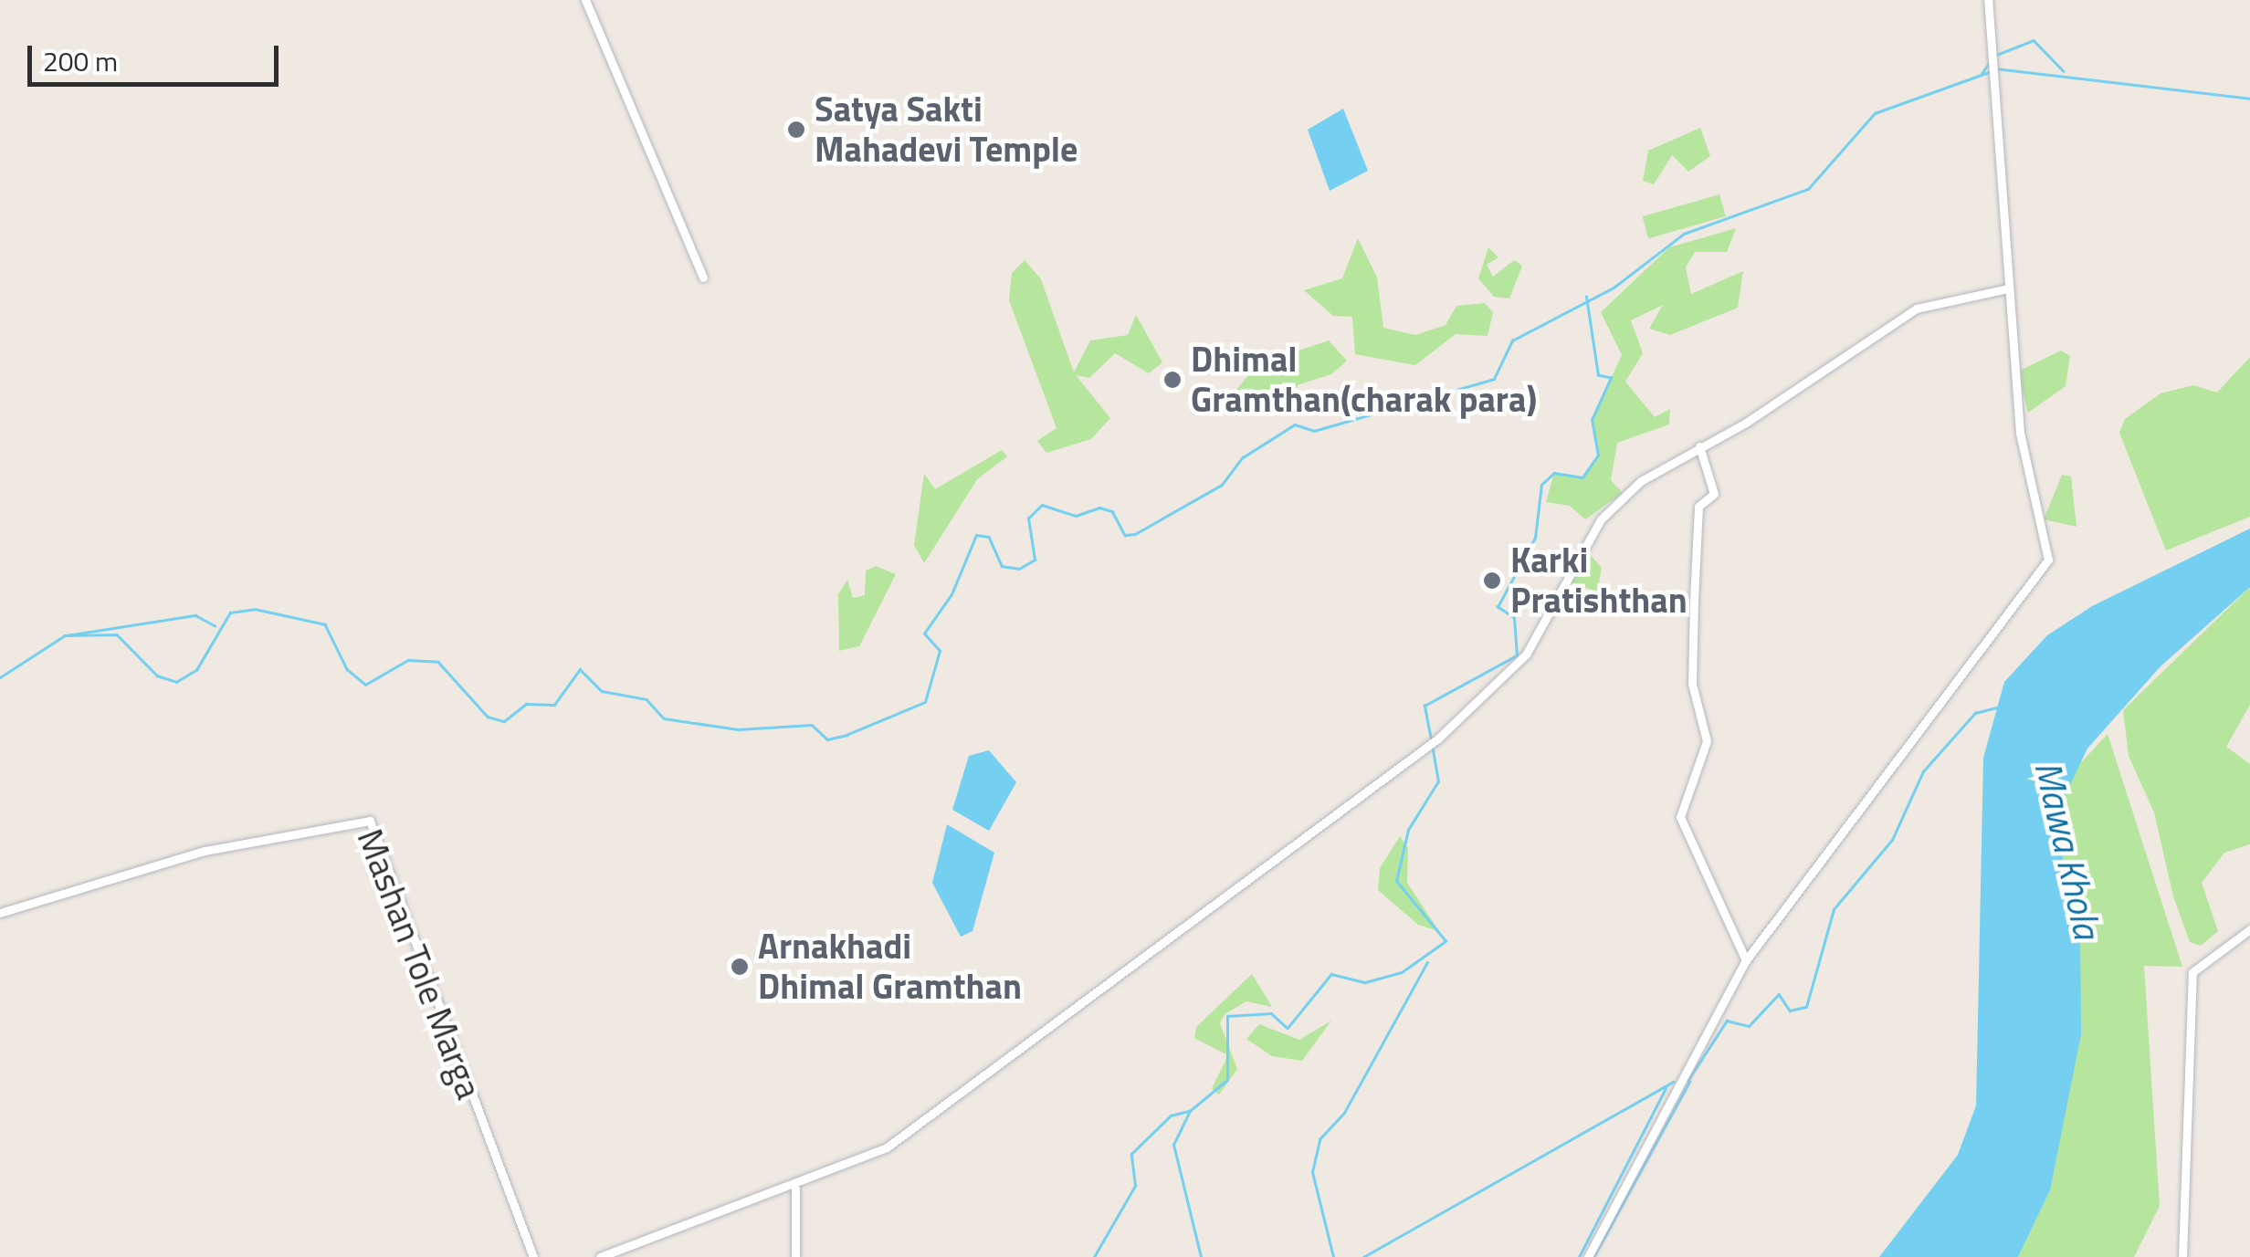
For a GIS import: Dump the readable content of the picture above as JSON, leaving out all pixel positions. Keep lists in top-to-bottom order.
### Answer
{
  "streets": {
    "street": ["Mashan Tole Marga"]
  },
  "water": ["Mawa Khola"],
  "places": [
    "Satya Sakti Mahadevi Temple",
    "Dhimal Gramthan(charak para)",
    "Karki Pratishthan",
    "Arnakhadi Dhimal Gramthan"
  ],
  "scale_bar": "200 m"
}
